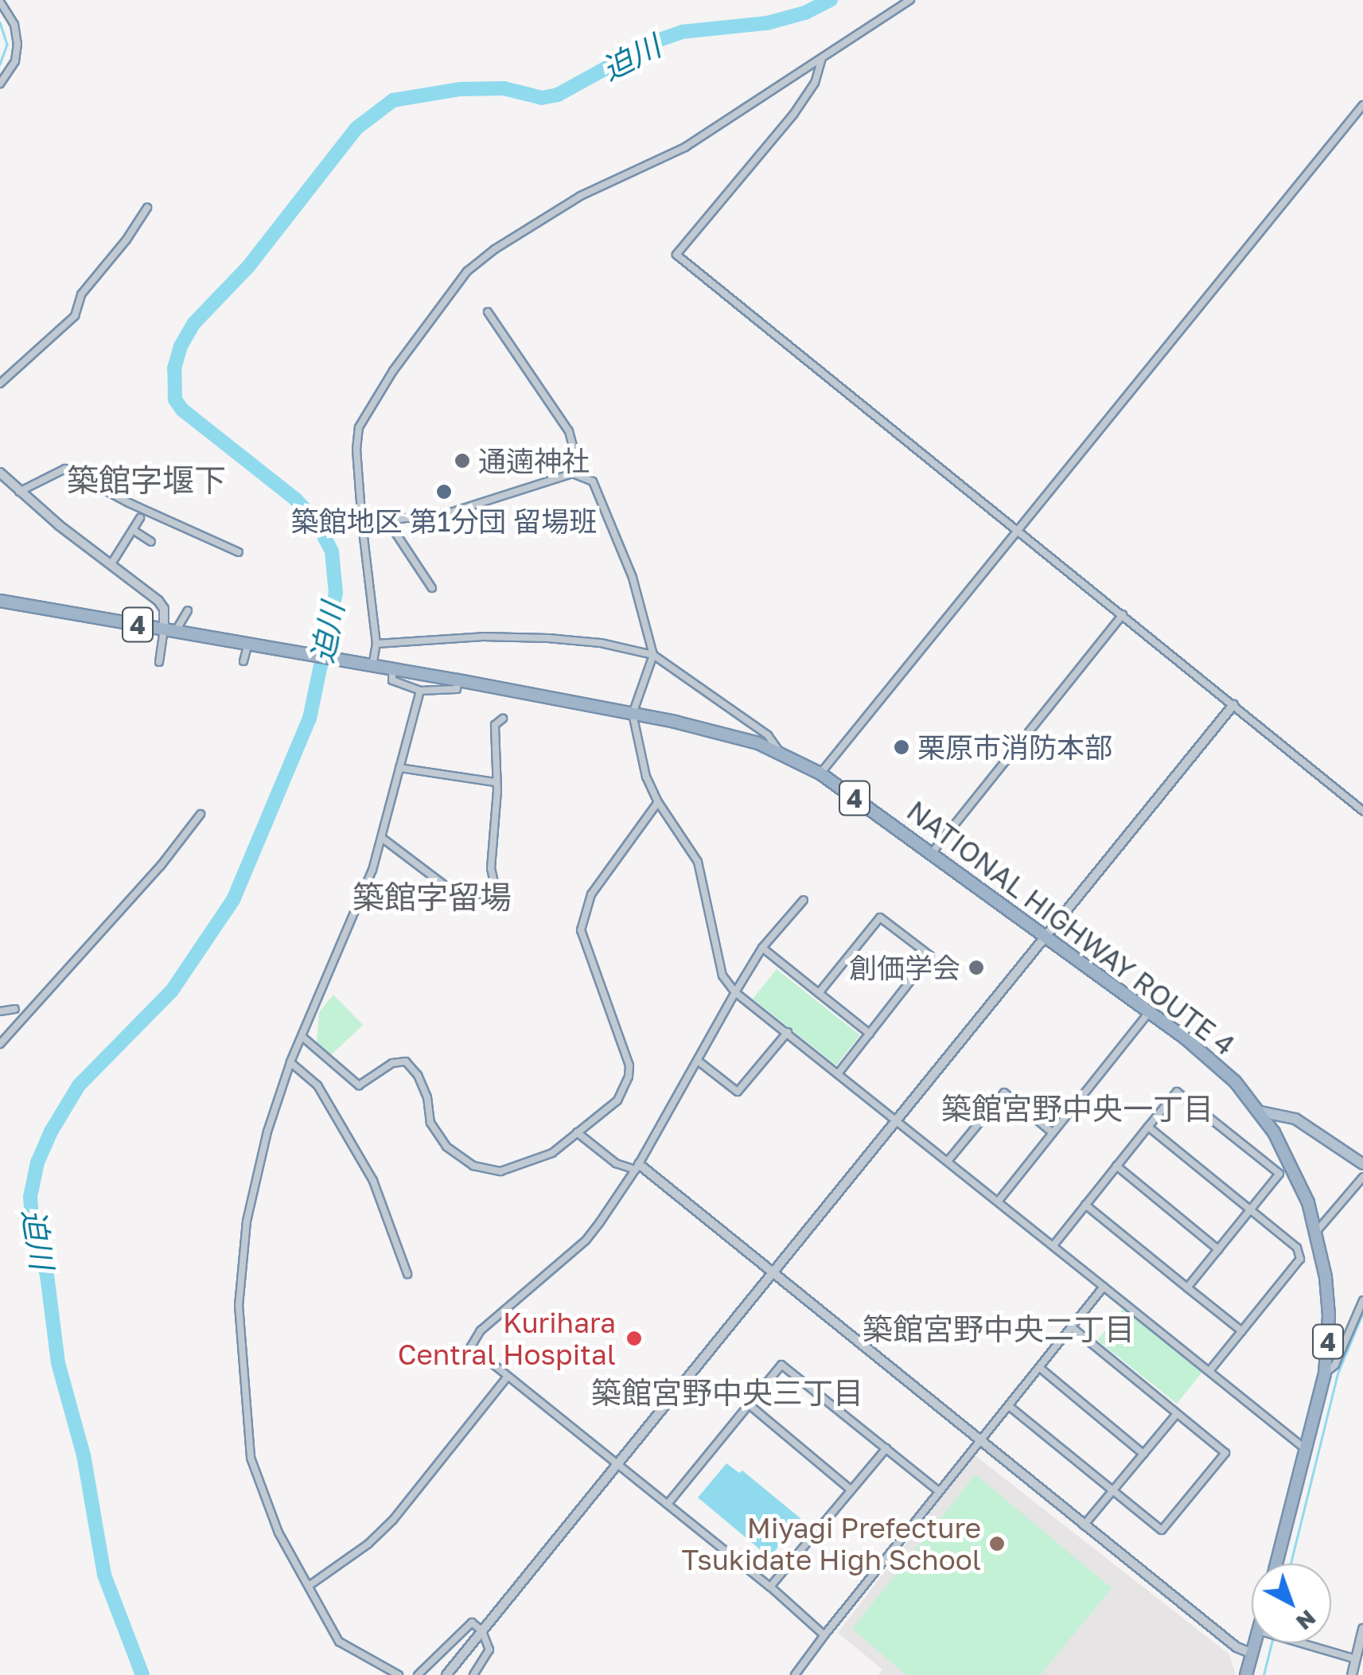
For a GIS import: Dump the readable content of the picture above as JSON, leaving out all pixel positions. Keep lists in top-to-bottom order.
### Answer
{
  "streets": {
    "highway": ["4", "NATIONAL HIGHWAY ROUTE 4"]
  },
  "districts": [
    "築館字堰下",
    "築館字留場",
    "築館宮野中央一丁目",
    "築館宮野中央二丁目",
    "築館宮野中央三丁目"
  ],
  "water": ["迫川"],
  "places": [
    "通遖神社",
    "築館地区 第1分団 留場班",
    "栗原市消防本部",
    "創価学会",
    "Kurihara Central Hospital",
    "Miyagi Prefecture Tsukidate High School"
  ],
  "north": "bottom right"
}
